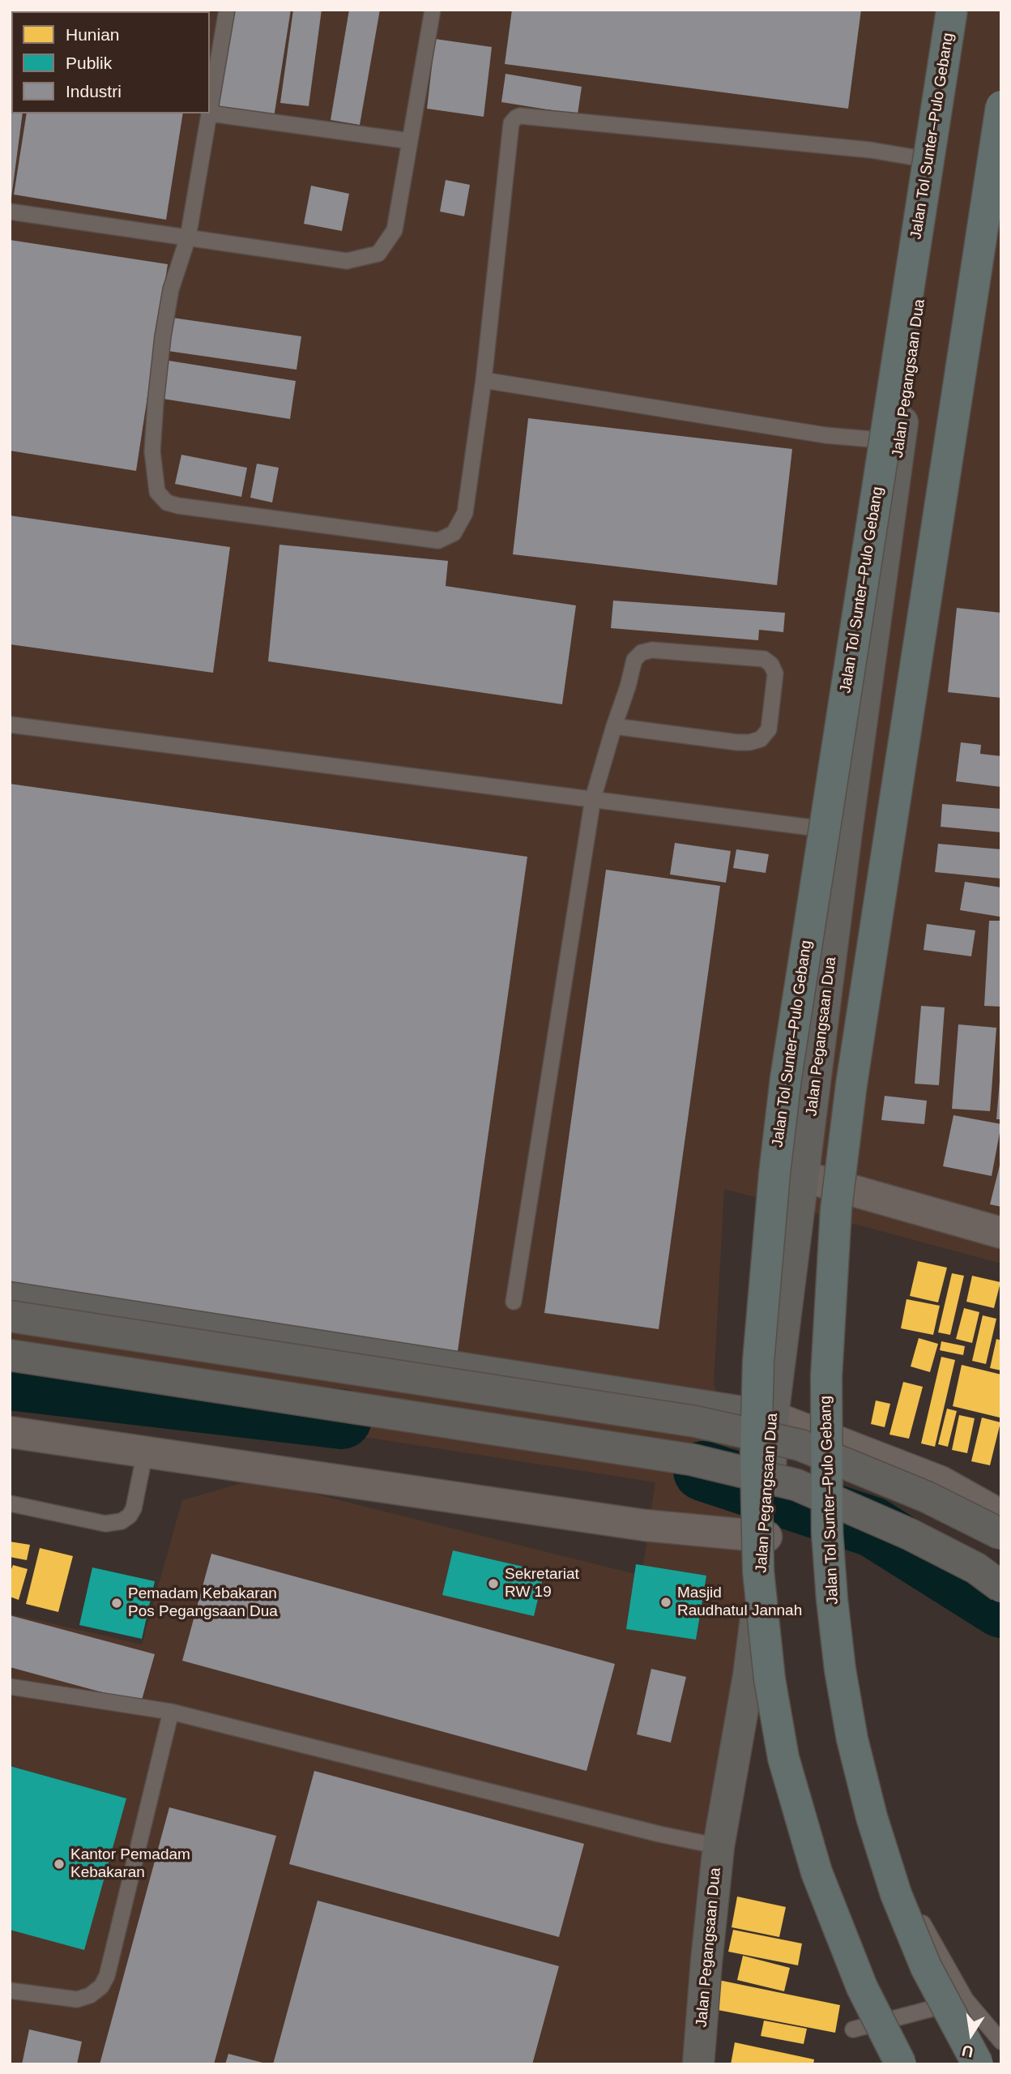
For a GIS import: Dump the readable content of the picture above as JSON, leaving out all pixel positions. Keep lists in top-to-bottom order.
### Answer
{
  "streets": {
    "highway": ["Jalan Tol Sunter–Pulo Gebang"],
    "main road": ["Jalan Pegangsaan Dua"]
  },
  "places": [
    "Sekretariat RW 19",
    "Masjid Raudhatul Jannah",
    "Pemadam Kebakaran Pos Pegangsaan Dua",
    "Kantor Pemadam Kebakaran"
  ],
  "legend": ["Hunian", "Publik", "Industri"],
  "north": "bottom"
}
